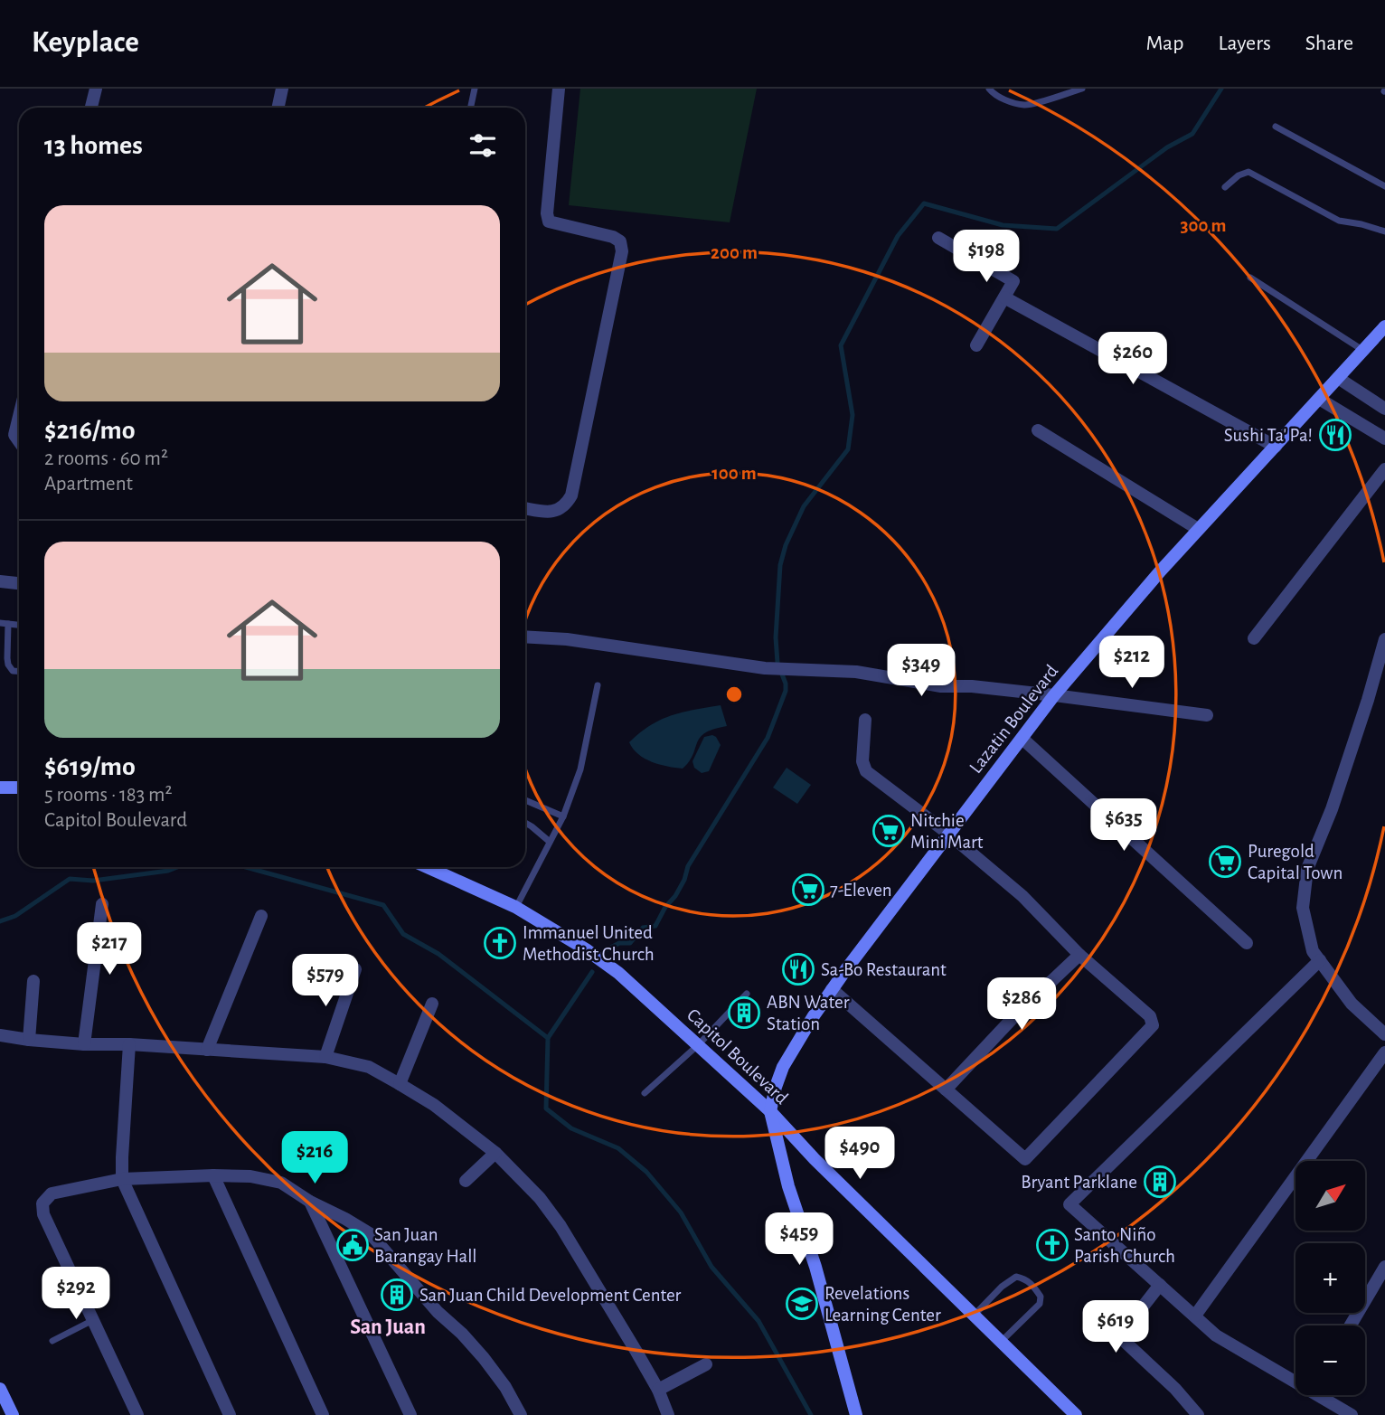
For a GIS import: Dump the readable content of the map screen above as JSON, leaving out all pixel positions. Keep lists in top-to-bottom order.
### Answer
{
  "streets": {
    "main road": ["Lazatin Boulevard", "Capitol Boulevard"]
  },
  "crossings": [
    ["Lazatin Boulevard", "Capitol Boulevard"]
  ],
  "districts": ["San Juan"],
  "places": {
    "restaurant": ["Sushi Ta' Pa!", "Sa-Bo Restaurant"],
    "supermarket": ["Nitchie Mini Mart", "Puregold Capital Town", "7-Eleven"],
    "church": ["Immanuel United Methodist Church", "Santo Niño Parish Church"],
    "building": ["ABN Water Station", "Bryant Parklane", "San Juan Child Development Center"],
    "public building": ["San Juan Barangay Hall"],
    "school or university": ["Revelations Learning Center"]
  },
  "north": "top right",
  "page": {
    "header": "Keyplace",
    "nav": ["Map", "Layers", "Share"],
    "heading": "13 homes",
    "list": [
      {
        "name": "$216/mo",
        "note": "2 rooms · 60 m² · Apartment"
      },
      {
        "name": "$619/mo",
        "note": "5 rooms · 183 m² · Capitol Boulevard"
      }
    ],
    "price": [
      "$198",
      "$260",
      "$212",
      "$349",
      "$635",
      "$217",
      "$579",
      "$286",
      "$490",
      "$216",
      "$459",
      "$292",
      "$619"
    ],
    "map_buttons": ["+", "−"]
  },
  "rings": ["300 m", "200 m", "100 m"]
}
